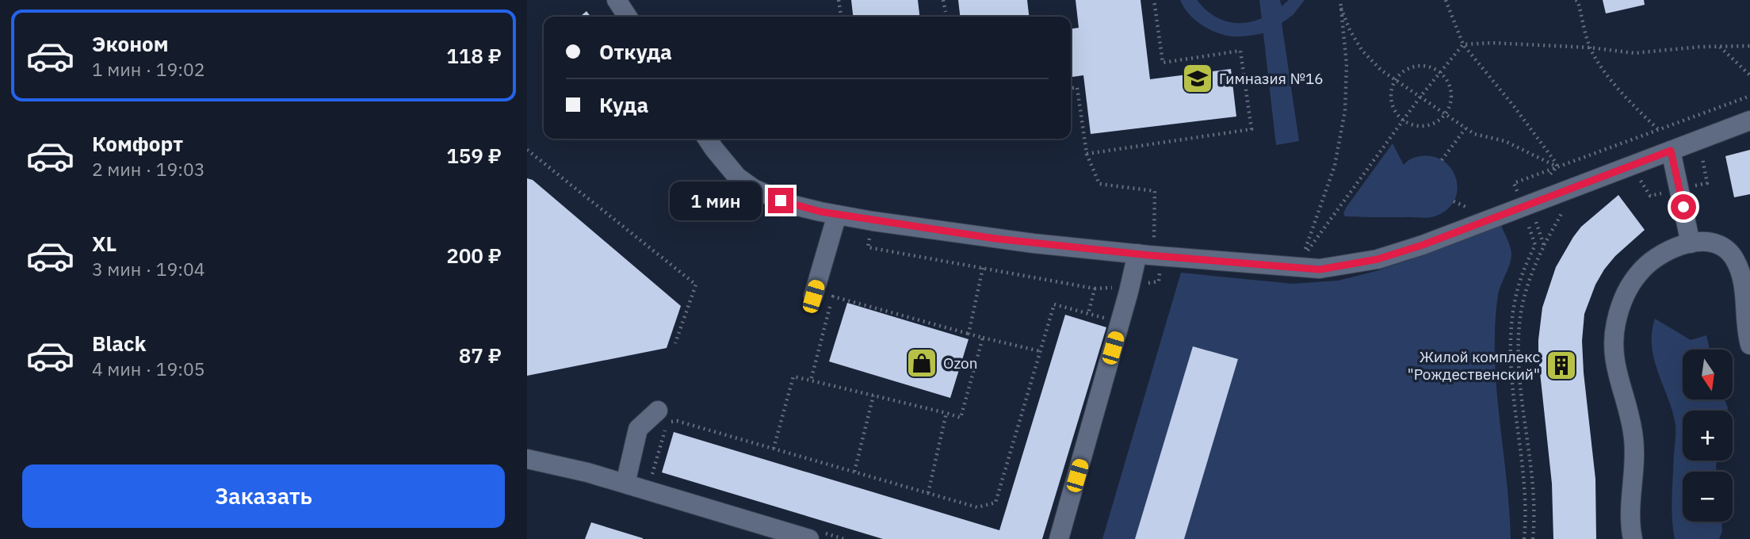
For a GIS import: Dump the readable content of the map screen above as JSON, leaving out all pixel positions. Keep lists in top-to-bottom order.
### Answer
{
  "places": {
    "school or university": ["Гимназия №16"],
    "shop": ["Ozon"],
    "building": ["Жилой комплекс \"Рождественский\""]
  },
  "north": "bottom",
  "page": {
    "list": [
      {
        "name": "Эконом",
        "note": "1 мин · 19:02",
        "value": "118 ₽"
      },
      {
        "name": "Комфорт",
        "note": "2 мин · 19:03",
        "value": "159 ₽"
      },
      {
        "name": "XL",
        "note": "3 мин · 19:04",
        "value": "200 ₽"
      },
      {
        "name": "Black",
        "note": "4 мин · 19:05",
        "value": "87 ₽"
      }
    ],
    "banner": ["Откуда", "Куда"],
    "bubble": "1 мин",
    "map_buttons": ["+", "−"],
    "buttons": "Заказать"
  }
}
